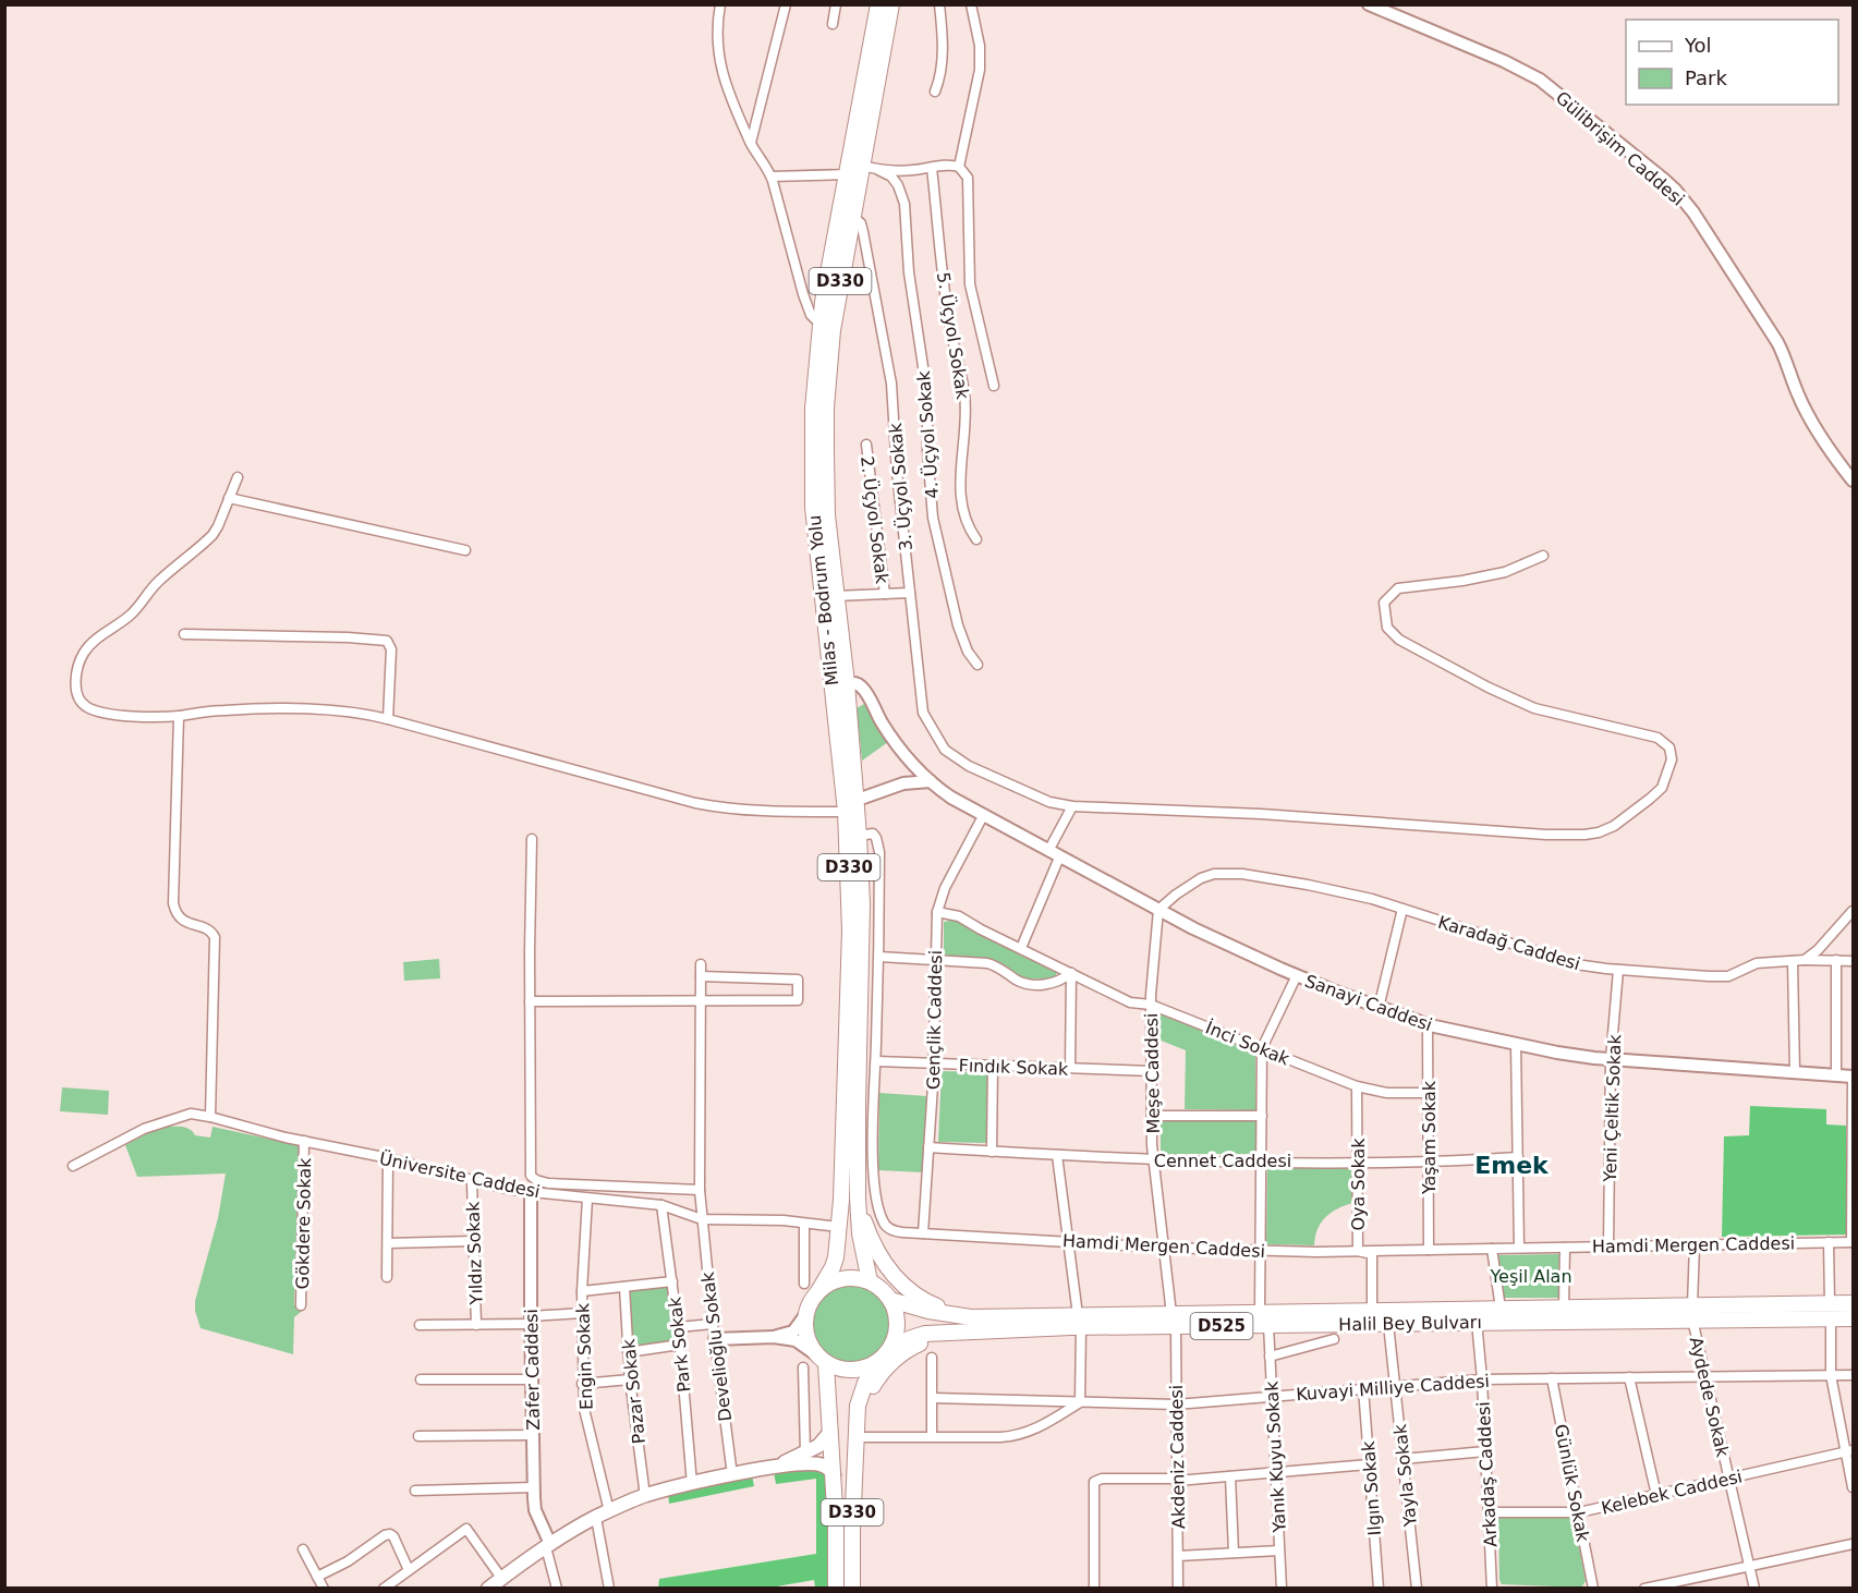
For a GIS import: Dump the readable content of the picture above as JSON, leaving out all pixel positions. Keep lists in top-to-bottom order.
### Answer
{
  "streets": {
    "highway": [
      "D330",
      "Milas - Bodrum Yolu",
      "Halil Bey Bulvarı",
      "D525"
    ],
    "street": [
      "Gülibrişim Caddesi",
      "5. Üçyol Sokak",
      "4. Üçyol Sokak",
      "3. Üçyol Sokak",
      "2. Üçyol Sokak",
      "Karadağ Caddesi",
      "Sanayi Caddesi",
      "Gençlik Caddesi",
      "İnci Sokak",
      "Fındık Sokak",
      "Meşe Caddesi",
      "Yeni Çeltik Sokak",
      "Yaşam Sokak",
      "Cennet Caddesi",
      "Üniversite Caddesi",
      "Oya Sokak",
      "Gökdere Sokak",
      "Hamdi Mergen Caddesi",
      "Yıldız Sokak",
      "Park Sokak",
      "Develioğlu Sokak",
      "Engin Sokak",
      "Zafer Caddesi",
      "Kuvayi Milliye Caddesi",
      "Pazar Sokak",
      "Aydede Sokak",
      "Akdeniz Caddesi",
      "Yanık Kuyu Sokak",
      "Arkadaş Caddesi",
      "Yayla Sokak",
      "Günlük Sokak",
      "Ilgın Sokak",
      "Kelebek Caddesi"
    ]
  },
  "crossings": [
    ["D330", "Milas - Bodrum Yolu"],
    ["D330", "D525"],
    ["3. Üçyol Sokak", "Milas - Bodrum Yolu"],
    ["Milas - Bodrum Yolu", "Sanayi Caddesi"],
    ["Milas - Bodrum Yolu", "Hamdi Mergen Caddesi"],
    ["Milas - Bodrum Yolu", "D525"],
    ["Karadağ Caddesi", "Sanayi Caddesi"],
    ["Karadağ Caddesi", "Meşe Caddesi"],
    ["Karadağ Caddesi", "Yeni Çeltik Sokak"],
    ["Sanayi Caddesi", "Gençlik Caddesi"],
    ["Sanayi Caddesi", "Meşe Caddesi"],
    ["Sanayi Caddesi", "Yeni Çeltik Sokak"],
    ["Sanayi Caddesi", "Yaşam Sokak"],
    ["Gençlik Caddesi", "İnci Sokak"],
    ["Gençlik Caddesi", "Fındık Sokak"],
    ["Gençlik Caddesi", "Cennet Caddesi"],
    ["Gençlik Caddesi", "Hamdi Mergen Caddesi"],
    ["İnci Sokak", "Meşe Caddesi"],
    ["İnci Sokak", "Yaşam Sokak"],
    ["İnci Sokak", "Oya Sokak"],
    ["İnci Sokak", "Yanık Kuyu Sokak"],
    ["Fındık Sokak", "Meşe Caddesi"],
    ["Fındık Sokak", "Hamdi Mergen Caddesi"],
    ["Meşe Caddesi", "Cennet Caddesi"],
    ["Meşe Caddesi", "Hamdi Mergen Caddesi"],
    ["Meşe Caddesi", "Halil Bey Bulvarı"],
    ["Meşe Caddesi", "Akdeniz Caddesi"],
    ["Yeni Çeltik Sokak", "Hamdi Mergen Caddesi"],
    ["Yaşam Sokak", "Cennet Caddesi"],
    ["Yaşam Sokak", "Hamdi Mergen Caddesi"],
    ["Cennet Caddesi", "Oya Sokak"],
    ["Cennet Caddesi", "Yanık Kuyu Sokak"],
    ["Üniversite Caddesi", "Gökdere Sokak"],
    ["Üniversite Caddesi", "Yıldız Sokak"],
    ["Üniversite Caddesi", "Park Sokak"],
    ["Üniversite Caddesi", "Develioğlu Sokak"],
    ["Üniversite Caddesi", "Engin Sokak"],
    ["Üniversite Caddesi", "Zafer Caddesi"],
    ["Oya Sokak", "Hamdi Mergen Caddesi"],
    ["Oya Sokak", "Halil Bey Bulvarı"],
    ["Hamdi Mergen Caddesi", "Aydede Sokak"],
    ["Hamdi Mergen Caddesi", "Yanık Kuyu Sokak"],
    ["Halil Bey Bulvarı", "D525"],
    ["Halil Bey Bulvarı", "Aydede Sokak"],
    ["Halil Bey Bulvarı", "Akdeniz Caddesi"],
    ["Halil Bey Bulvarı", "Yanık Kuyu Sokak"],
    ["Halil Bey Bulvarı", "Arkadaş Caddesi"],
    ["Halil Bey Bulvarı", "Yayla Sokak"],
    ["Kuvayi Milliye Caddesi", "Aydede Sokak"],
    ["Kuvayi Milliye Caddesi", "Akdeniz Caddesi"],
    ["Kuvayi Milliye Caddesi", "Yanık Kuyu Sokak"],
    ["Kuvayi Milliye Caddesi", "Arkadaş Caddesi"],
    ["Kuvayi Milliye Caddesi", "Yayla Sokak"],
    ["Kuvayi Milliye Caddesi", "Günlük Sokak"],
    ["Kuvayi Milliye Caddesi", "Ilgın Sokak"],
    ["Aydede Sokak", "Kelebek Caddesi"],
    ["Arkadaş Caddesi", "Kelebek Caddesi"],
    ["Günlük Sokak", "Kelebek Caddesi"]
  ],
  "districts": ["Emek"],
  "parks": ["Yeşil Alan"],
  "legend": ["Yol", "Park"]
}
